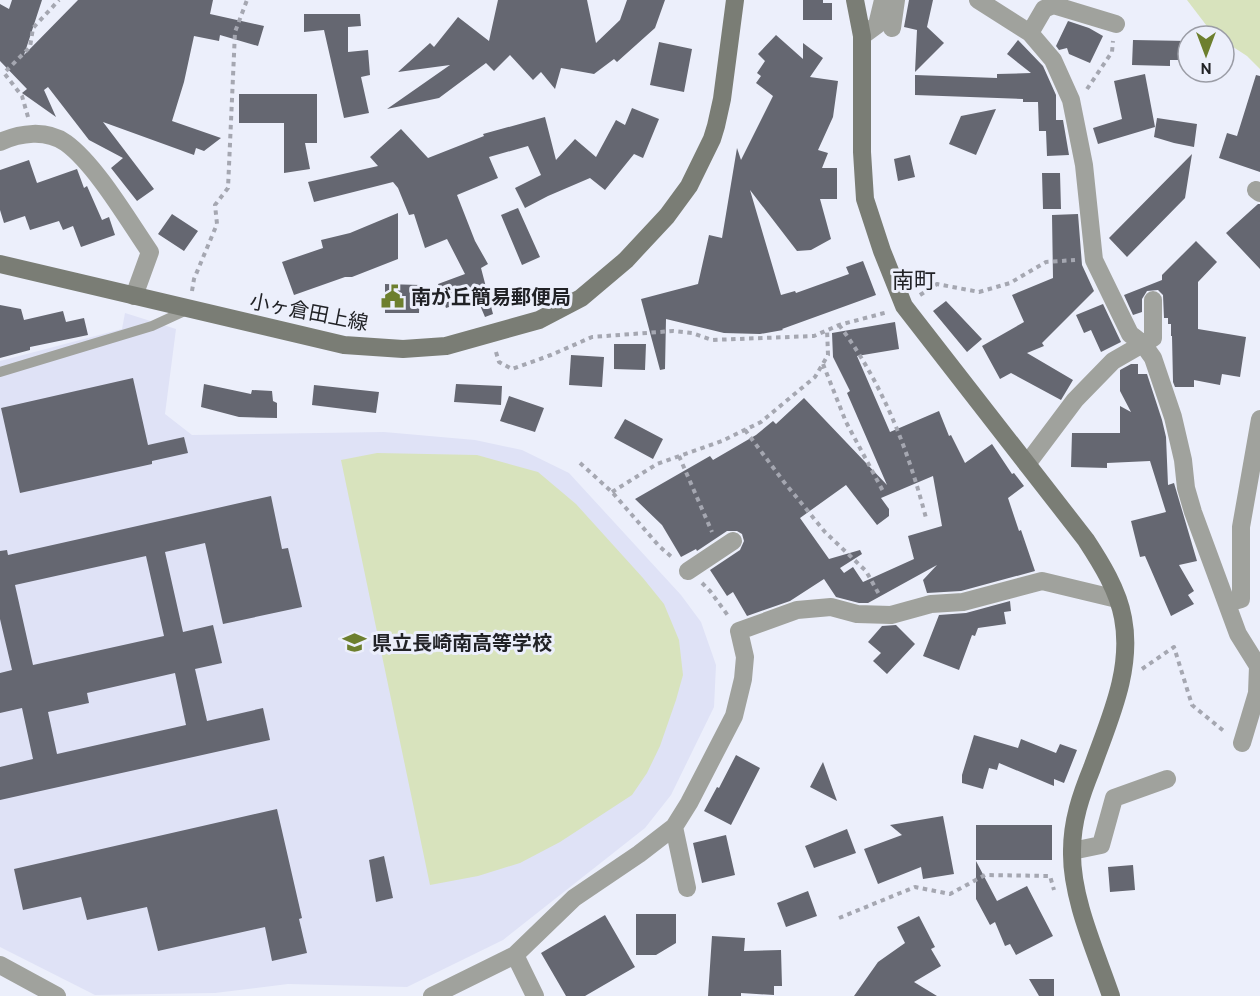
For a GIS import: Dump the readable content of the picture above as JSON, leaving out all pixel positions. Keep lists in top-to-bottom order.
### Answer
{
  "streets": {
    "street": ["小ヶ倉田上線"]
  },
  "districts": ["南町"],
  "places": {
    "public building": ["南が丘簡易郵便局"],
    "school or university": ["県立長崎南高等学校"]
  },
  "north": "bottom"
}
